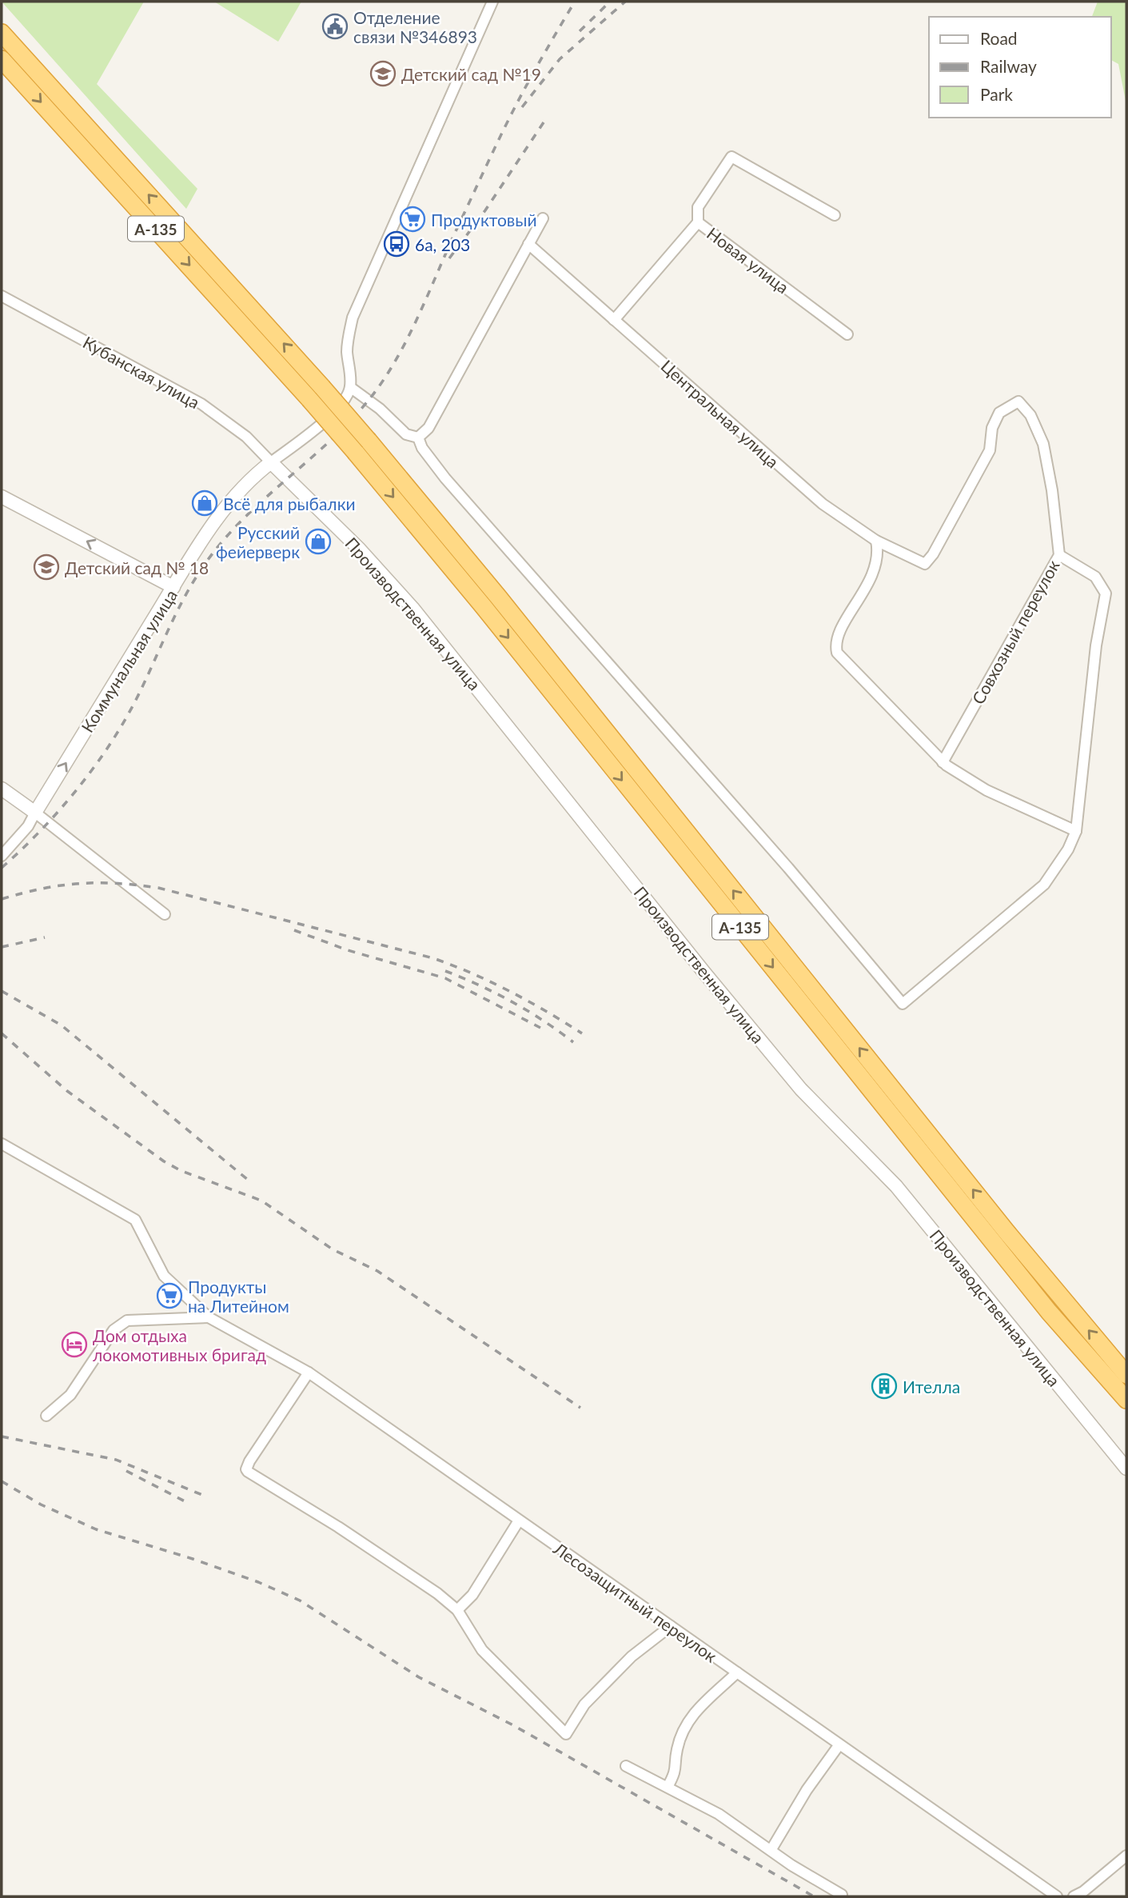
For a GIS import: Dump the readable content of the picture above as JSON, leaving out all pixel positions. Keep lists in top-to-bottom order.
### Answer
{
  "streets": {
    "highway": ["А-135"],
    "street": [
      "Новая улица",
      "Кубанская улица",
      "Центральная улица",
      "Производственная улица",
      "Совхозный переулок",
      "Коммунальная улица",
      "Лесозащитный переулок"
    ]
  },
  "crossings": [
    ["Новая улица", "Центральная улица"],
    ["Кубанская улица", "Производственная улица"],
    ["Кубанская улица", "Коммунальная улица"],
    ["Центральная улица", "Совхозный переулок"],
    ["Производственная улица", "Коммунальная улица"]
  ],
  "one_way": ["Коммунальная улица"],
  "places": {
    "public building": ["Отделение связи №346893"],
    "school or university": ["Детский сад №19", "Детский сад № 18"],
    "supermarket": ["Продуктовый", "Продукты на Литейном"],
    "bus stop": ["6a, 203"],
    "shop": ["Всё для рыбалки", "Русский фейерверк"],
    "hotel": ["Дом отдыха локомотивных бригад"],
    "building": ["Ителла"]
  },
  "legend": ["Road", "Railway", "Park"]
}
